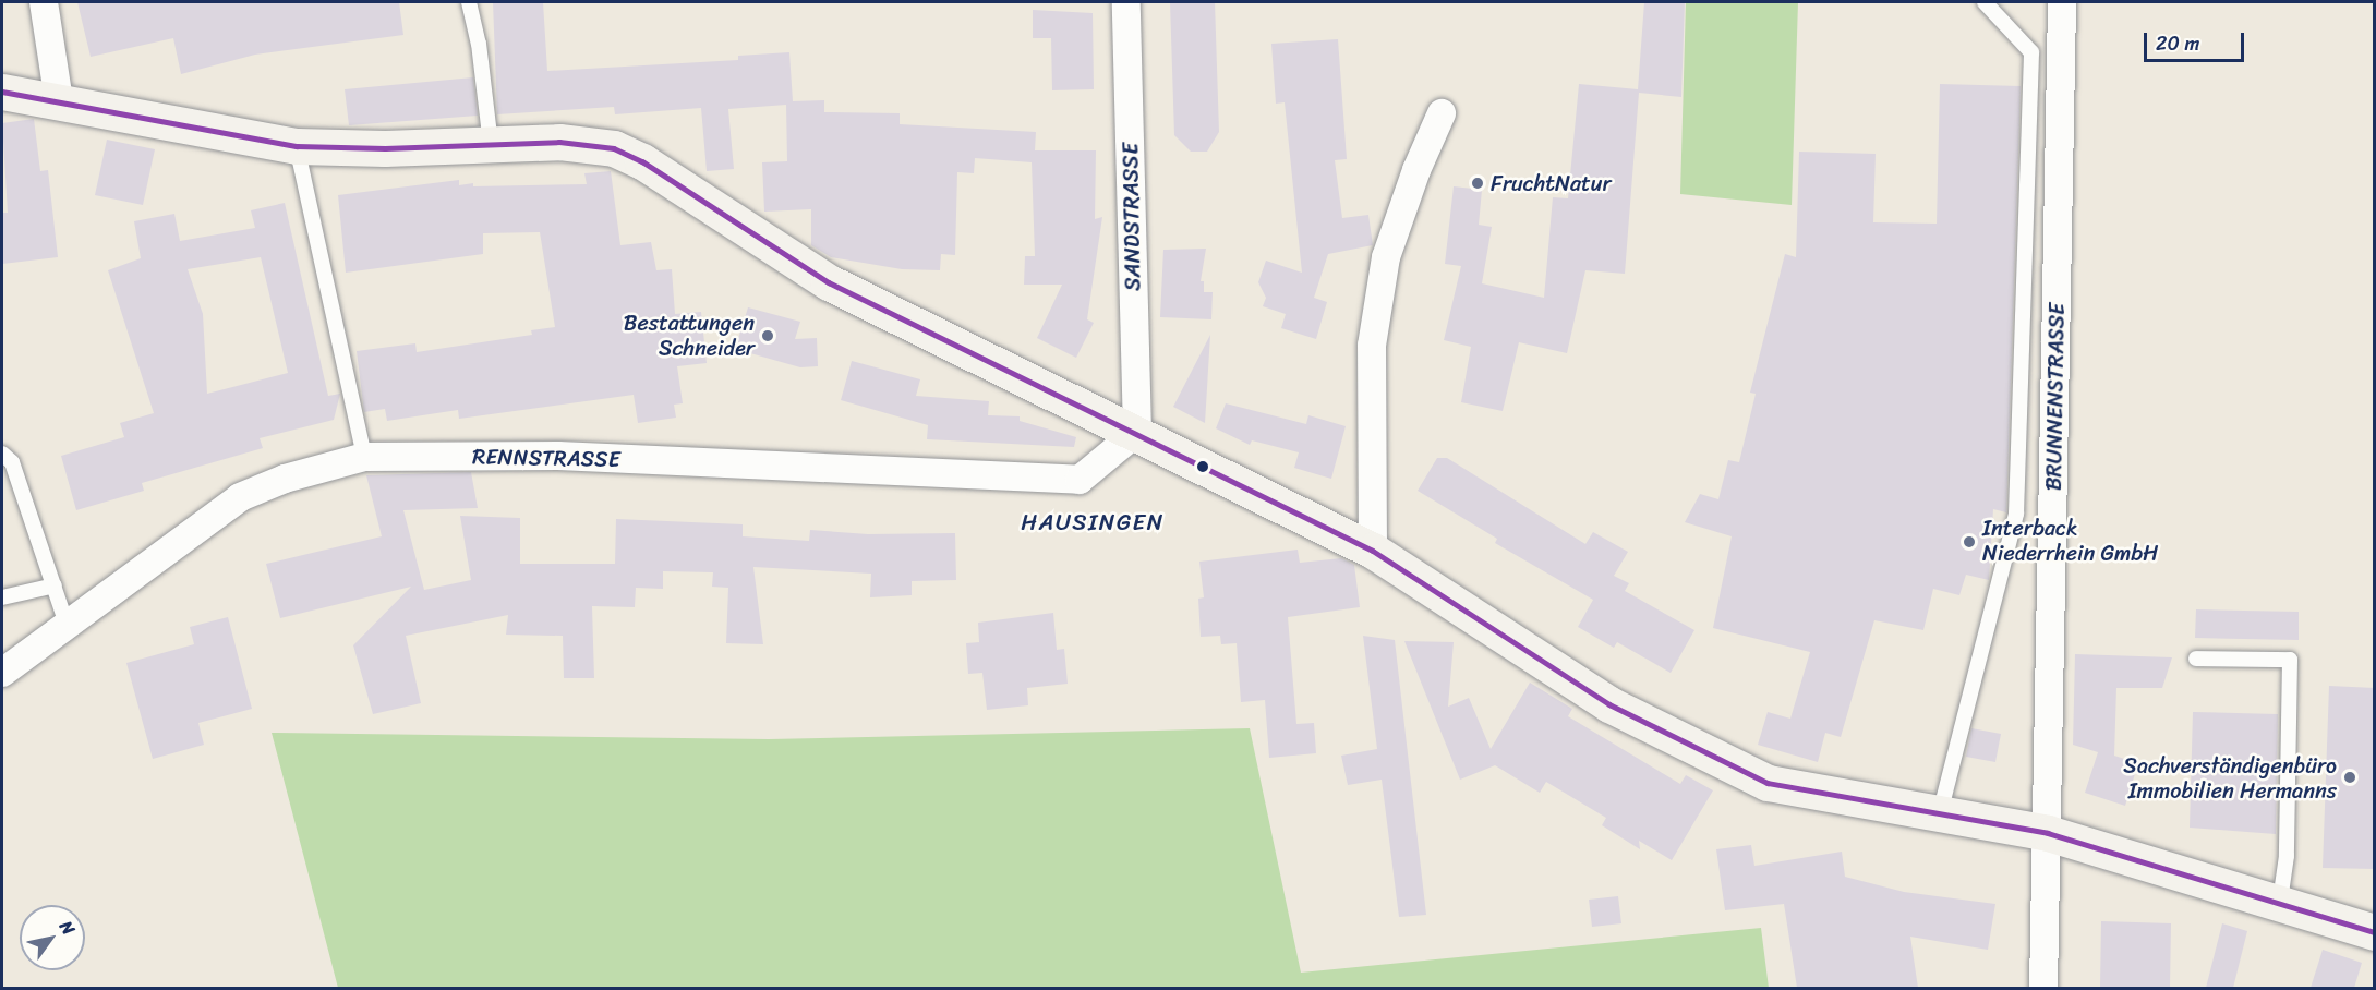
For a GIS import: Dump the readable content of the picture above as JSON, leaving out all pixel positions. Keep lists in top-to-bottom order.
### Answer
{
  "streets": {
    "street": ["SANDSTRASSE", "BRUNNENSTRASSE", "RENNSTRASSE"]
  },
  "crossings": [
    ["SANDSTRASSE", "RENNSTRASSE"]
  ],
  "districts": ["HAUSINGEN"],
  "places": [
    "FruchtNatur",
    "Bestattungen Schneider",
    "Interback Niederrhein GmbH",
    "Sachverständigenbüro Immobilien Hermanns"
  ],
  "scale_bar": "20 m",
  "north": "top right"
}
